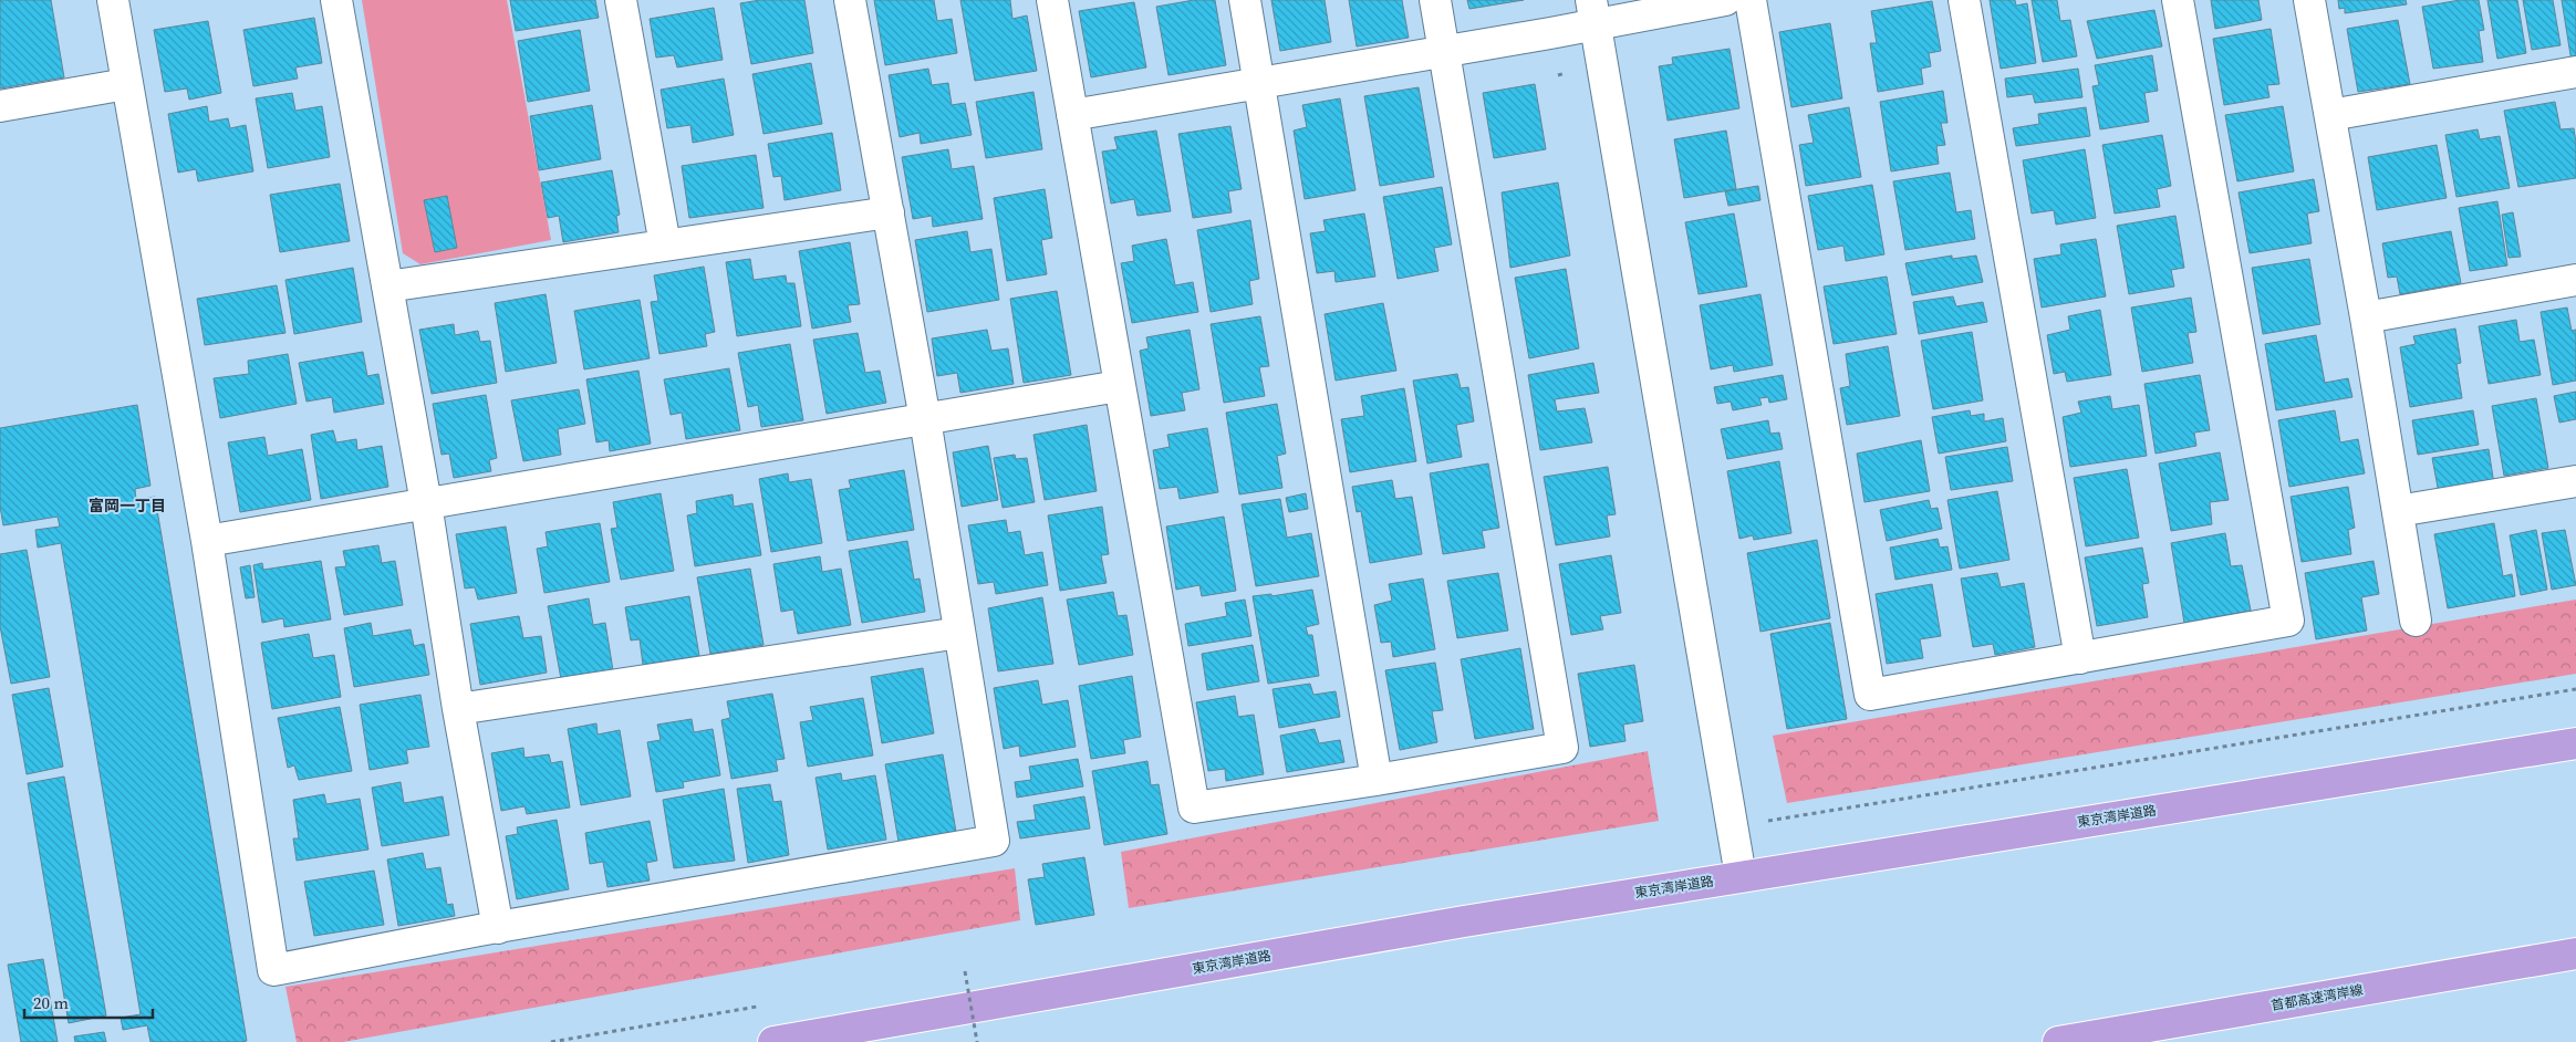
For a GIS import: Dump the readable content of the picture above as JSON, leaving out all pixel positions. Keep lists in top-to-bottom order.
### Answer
{
  "streets": {
    "highway": ["東京湾岸道路", "首都高速湾岸線"]
  },
  "districts": ["富岡一丁目"],
  "scale_bar": "20 m"
}
